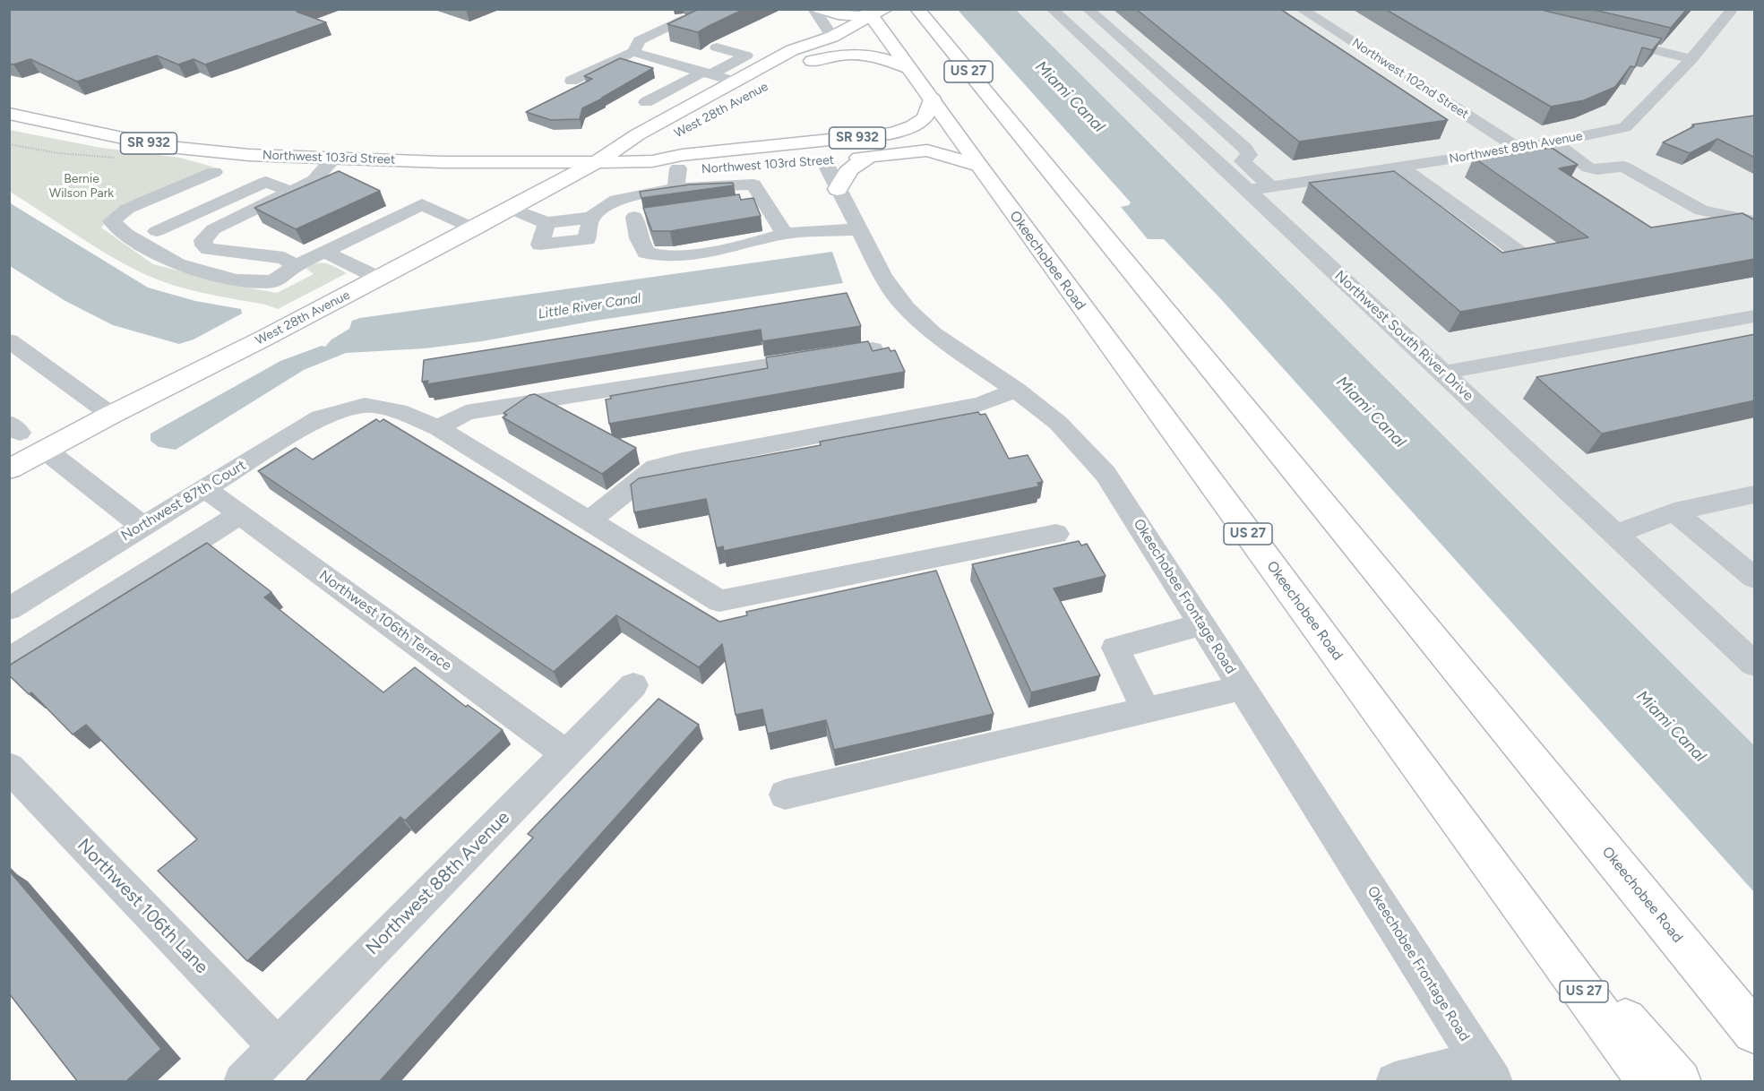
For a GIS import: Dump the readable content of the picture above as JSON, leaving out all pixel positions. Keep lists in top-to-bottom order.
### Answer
{
  "streets": {
    "main road": [
      "US 27",
      "West 28th Avenue",
      "SR 932",
      "Northwest 103rd Street",
      "Okeechobee Road"
    ],
    "street": [
      "Northwest 102nd Street",
      "Northwest 89th Avenue",
      "Northwest South River Drive",
      "Northwest 87th Court",
      "Okeechobee Frontage Road",
      "Northwest 106th Terrace",
      "Northwest 88th Avenue",
      "Northwest 106th Lane"
    ]
  },
  "crossings": [
    ["Northwest 102nd Street", "Northwest 89th Avenue"],
    ["West 28th Avenue", "Northwest 103rd Street"],
    ["West 28th Avenue", "Okeechobee Road"],
    ["SR 932", "Northwest 103rd Street"],
    ["SR 932", "Okeechobee Road"],
    ["Northwest 89th Avenue", "Northwest South River Drive"],
    ["Northwest 103rd Street", "Okeechobee Road"],
    ["Northwest 103rd Street", "Okeechobee Frontage Road"],
    ["Northwest 87th Court", "Northwest 106th Terrace"],
    ["Northwest 106th Terrace", "Northwest 88th Avenue"],
    ["Northwest 88th Avenue", "Northwest 106th Lane"]
  ],
  "water": ["Miami Canal", "Little River Canal"],
  "parks": ["Bernie Wilson Park"]
}
